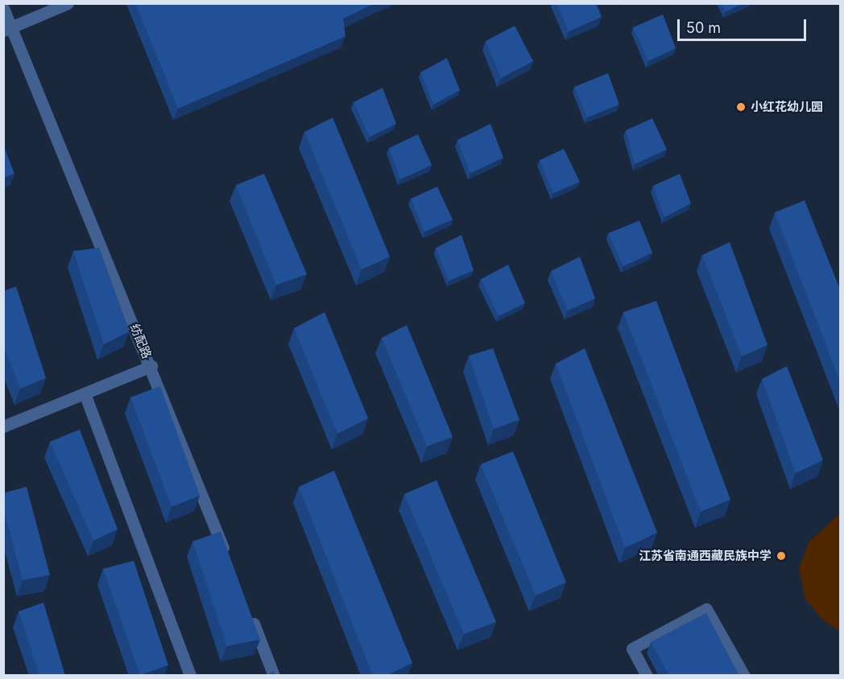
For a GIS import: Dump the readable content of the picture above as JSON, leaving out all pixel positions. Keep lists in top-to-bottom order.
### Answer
{
  "streets": {
    "street": ["纺配路"]
  },
  "places": ["小红花幼儿园", "江苏省南通西藏民族中学"],
  "scale_bar": "50 m"
}
